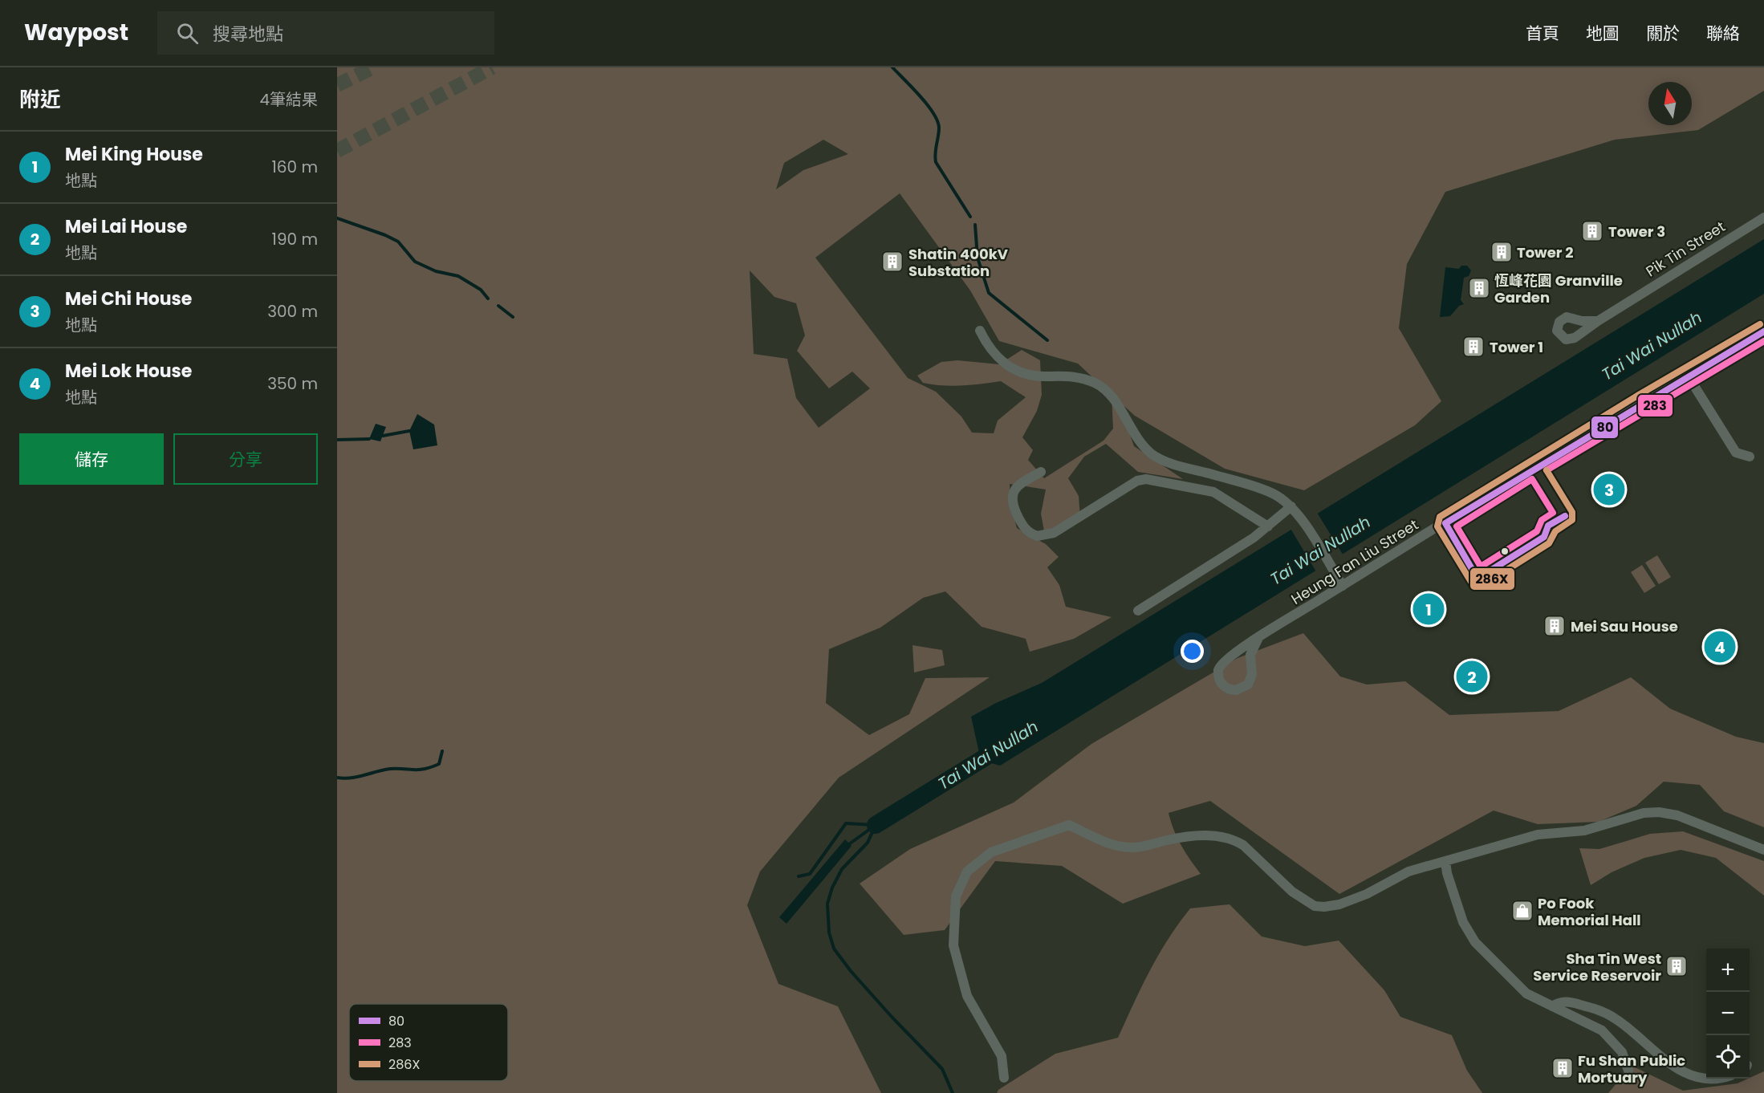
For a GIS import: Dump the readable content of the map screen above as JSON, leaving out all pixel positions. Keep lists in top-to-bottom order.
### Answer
{
  "streets": {
    "street": ["Pik Tin Street", "Heung Fan Liu Street"]
  },
  "water": ["Tai Wai Nullah"],
  "places": {
    "building": [
      "Tower 3",
      "Tower 2",
      "Shatin 400kV Substation",
      "恆峰花園 Granville Garden",
      "Tower 1",
      "Mei Sau House",
      "Sha Tin West Service Reservoir",
      "Fu Shan Public Mortuary"
    ],
    "shop": ["Po Fook Memorial Hall"]
  },
  "lines": ["transit line 286X", "transit line 80", "transit line 283"],
  "legend": ["80", "283", "286X"],
  "north": "top",
  "page": {
    "header": "Waypost",
    "search": "搜尋地點",
    "nav": [
      "首頁",
      "地圖",
      "關於",
      "聯絡"
    ],
    "heading": ["附近", "4筆結果"],
    "list": [
      {
        "mark": "1",
        "name": "Mei King House",
        "note": "地點",
        "value": "160 m"
      },
      {
        "mark": "2",
        "name": "Mei Lai House",
        "note": "地點",
        "value": "190 m"
      },
      {
        "mark": "3",
        "name": "Mei Chi House",
        "note": "地點",
        "value": "300 m"
      },
      {
        "mark": "4",
        "name": "Mei Lok House",
        "note": "地點",
        "value": "350 m"
      }
    ],
    "buttons": ["儲存", "分享"],
    "pins": [
      "3",
      "1",
      "4",
      "2"
    ],
    "map_buttons": ["+", "−"]
  }
}
